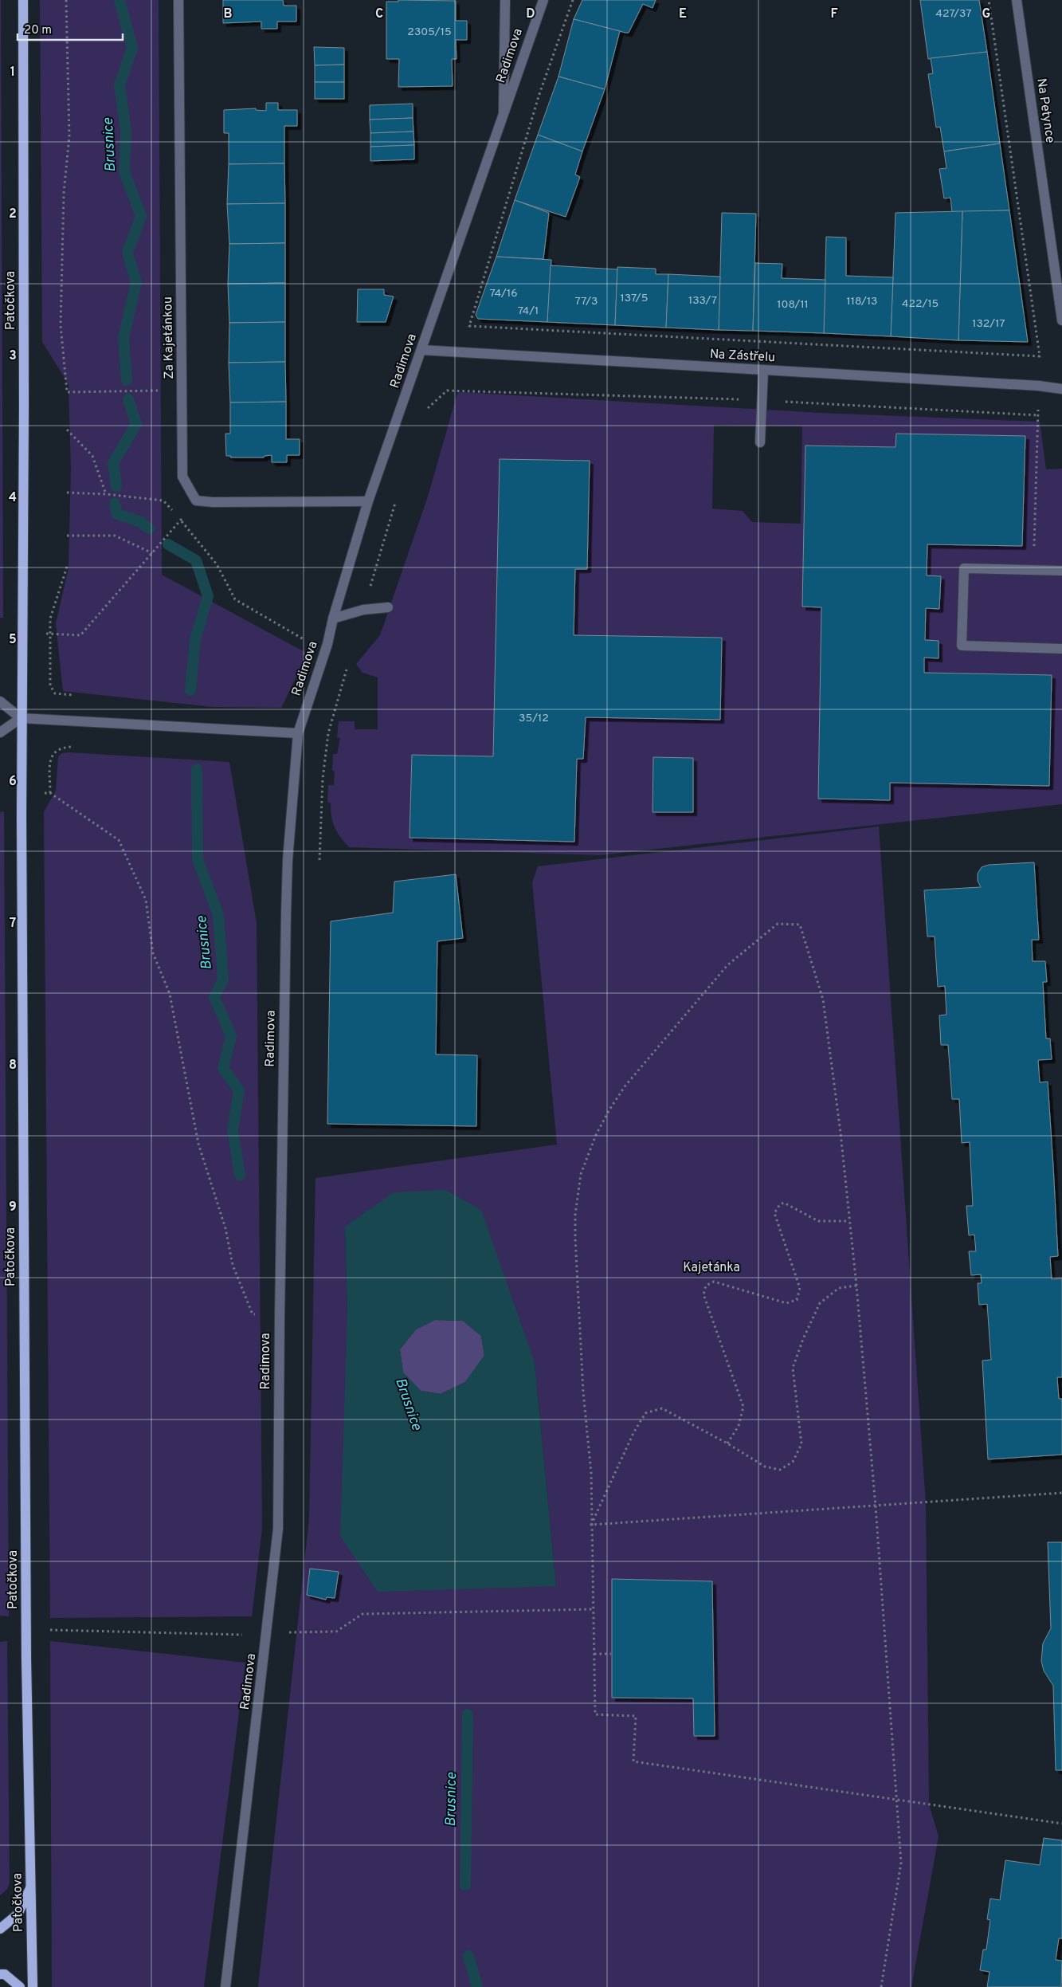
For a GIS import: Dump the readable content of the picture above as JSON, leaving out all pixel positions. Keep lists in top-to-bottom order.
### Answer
{
  "streets": {
    "main road": ["Patočkova"],
    "street": [
      "Radimova",
      "Na Petynce",
      "Za Kajetánkou",
      "Na Zástřelu"
    ]
  },
  "crossings": [
    ["Radimova", "Na Zástřelu"]
  ],
  "water": ["Brusnice"],
  "parks": ["Kajetánka"],
  "house_numbers": [
    "427/37",
    "2305/15",
    "74/16",
    "137/5",
    "133/7",
    "77/3",
    "118/13",
    "422/15",
    "108/11",
    "74/1",
    "132/17",
    "35/12"
  ],
  "scale_bar": "20 m",
  "grid": {
    "columns": [
      "B",
      "C",
      "D",
      "E",
      "F",
      "G"
    ],
    "rows": [
      "1",
      "2",
      "3",
      "4",
      "5",
      "6",
      "7",
      "8",
      "9"
    ]
  }
}
